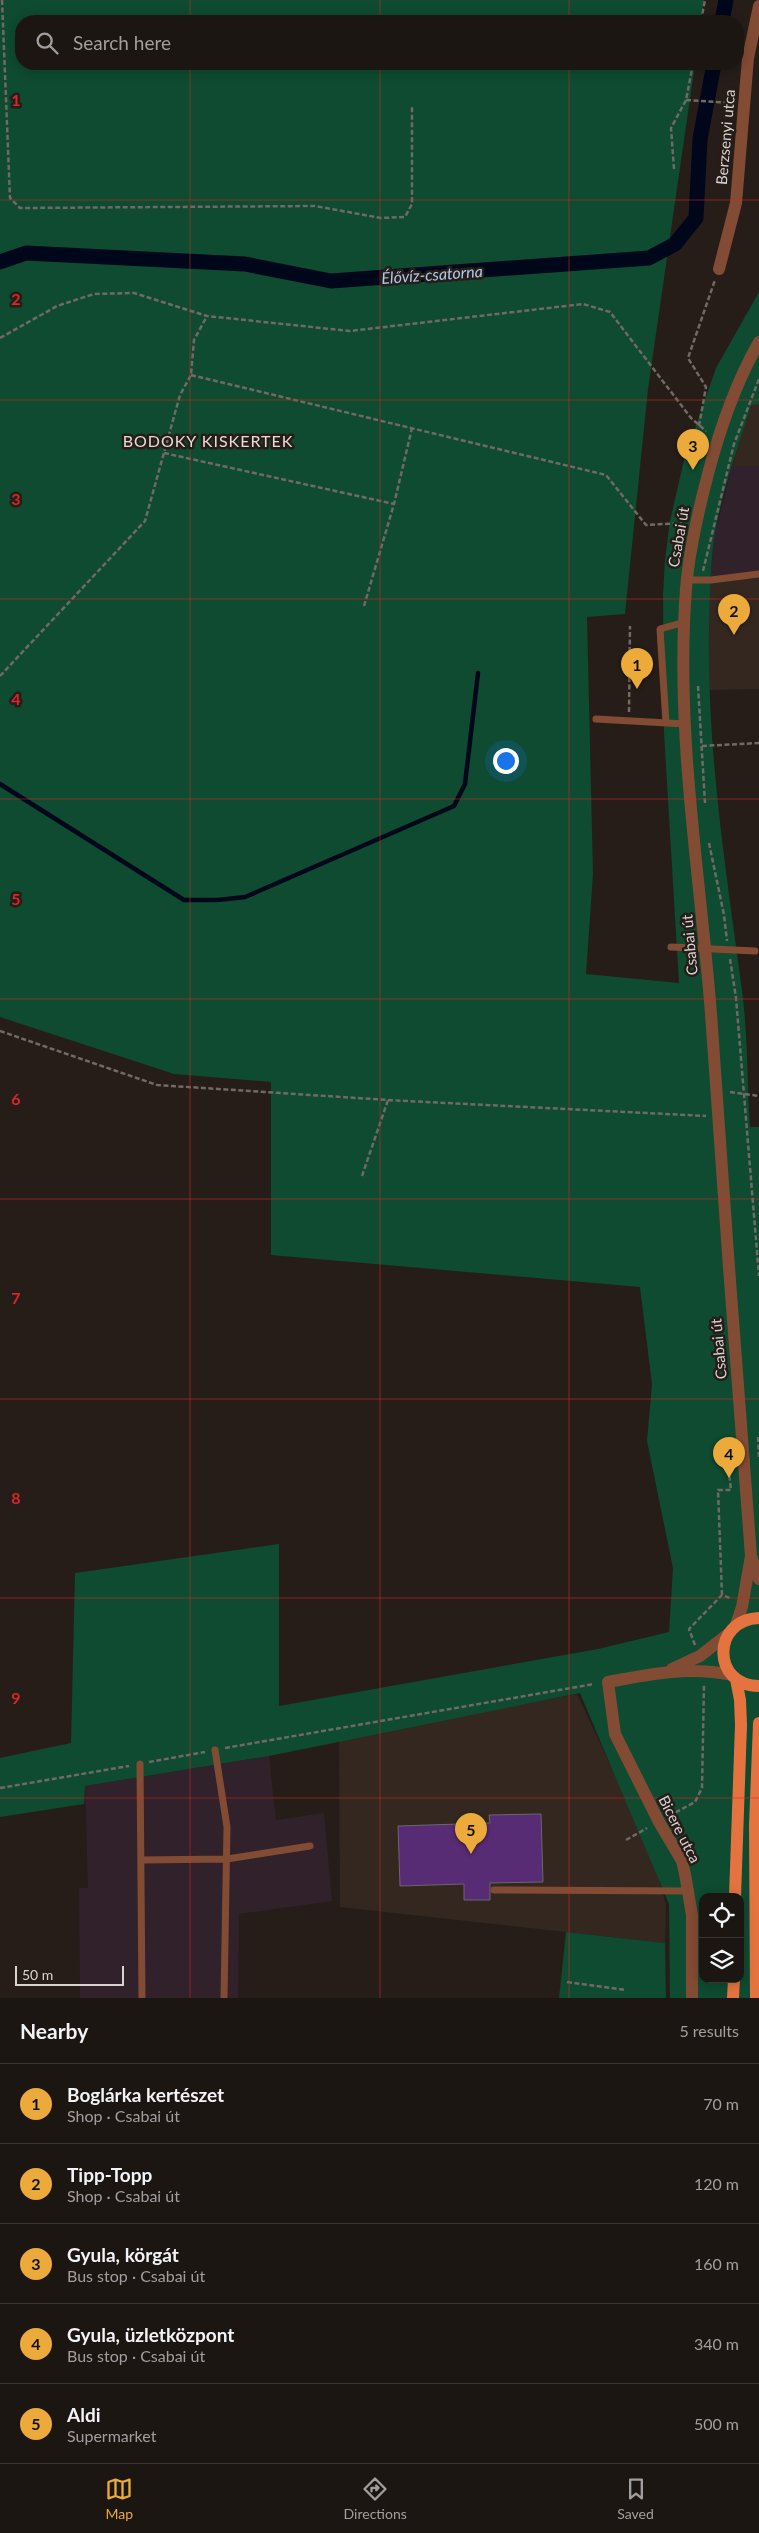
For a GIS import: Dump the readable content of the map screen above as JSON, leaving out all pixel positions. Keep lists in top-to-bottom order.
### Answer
{
  "streets": {
    "street": ["Berzsenyi utca", "Csabai út", "Bicere utca"]
  },
  "districts": ["BODOKY KISKERTEK"],
  "water": ["Élővíz-csatorna"],
  "scale_bar": "50 m",
  "page": {
    "search": "Search here",
    "pins": [
      "3",
      "2",
      "1",
      "4",
      "5"
    ],
    "scale": "50 m",
    "heading": ["Nearby", "5 results"],
    "list": [
      {
        "mark": "1",
        "name": "Boglárka kertészet",
        "note": "Shop · Csabai út",
        "value": "70 m"
      },
      {
        "mark": "2",
        "name": "Tipp-Topp",
        "note": "Shop · Csabai út",
        "value": "120 m"
      },
      {
        "mark": "3",
        "name": "Gyula, körgát",
        "note": "Bus stop · Csabai út",
        "value": "160 m"
      },
      {
        "mark": "4",
        "name": "Gyula, üzletközpont",
        "note": "Bus stop · Csabai út",
        "value": "340 m"
      },
      {
        "mark": "5",
        "name": "Aldi",
        "note": "Supermarket",
        "value": "500 m"
      }
    ],
    "nav": ["Map", "Directions", "Saved"]
  },
  "grid": {
    "rows": [
      "1",
      "2",
      "3",
      "4",
      "5",
      "6",
      "7",
      "8",
      "9"
    ]
  }
}
